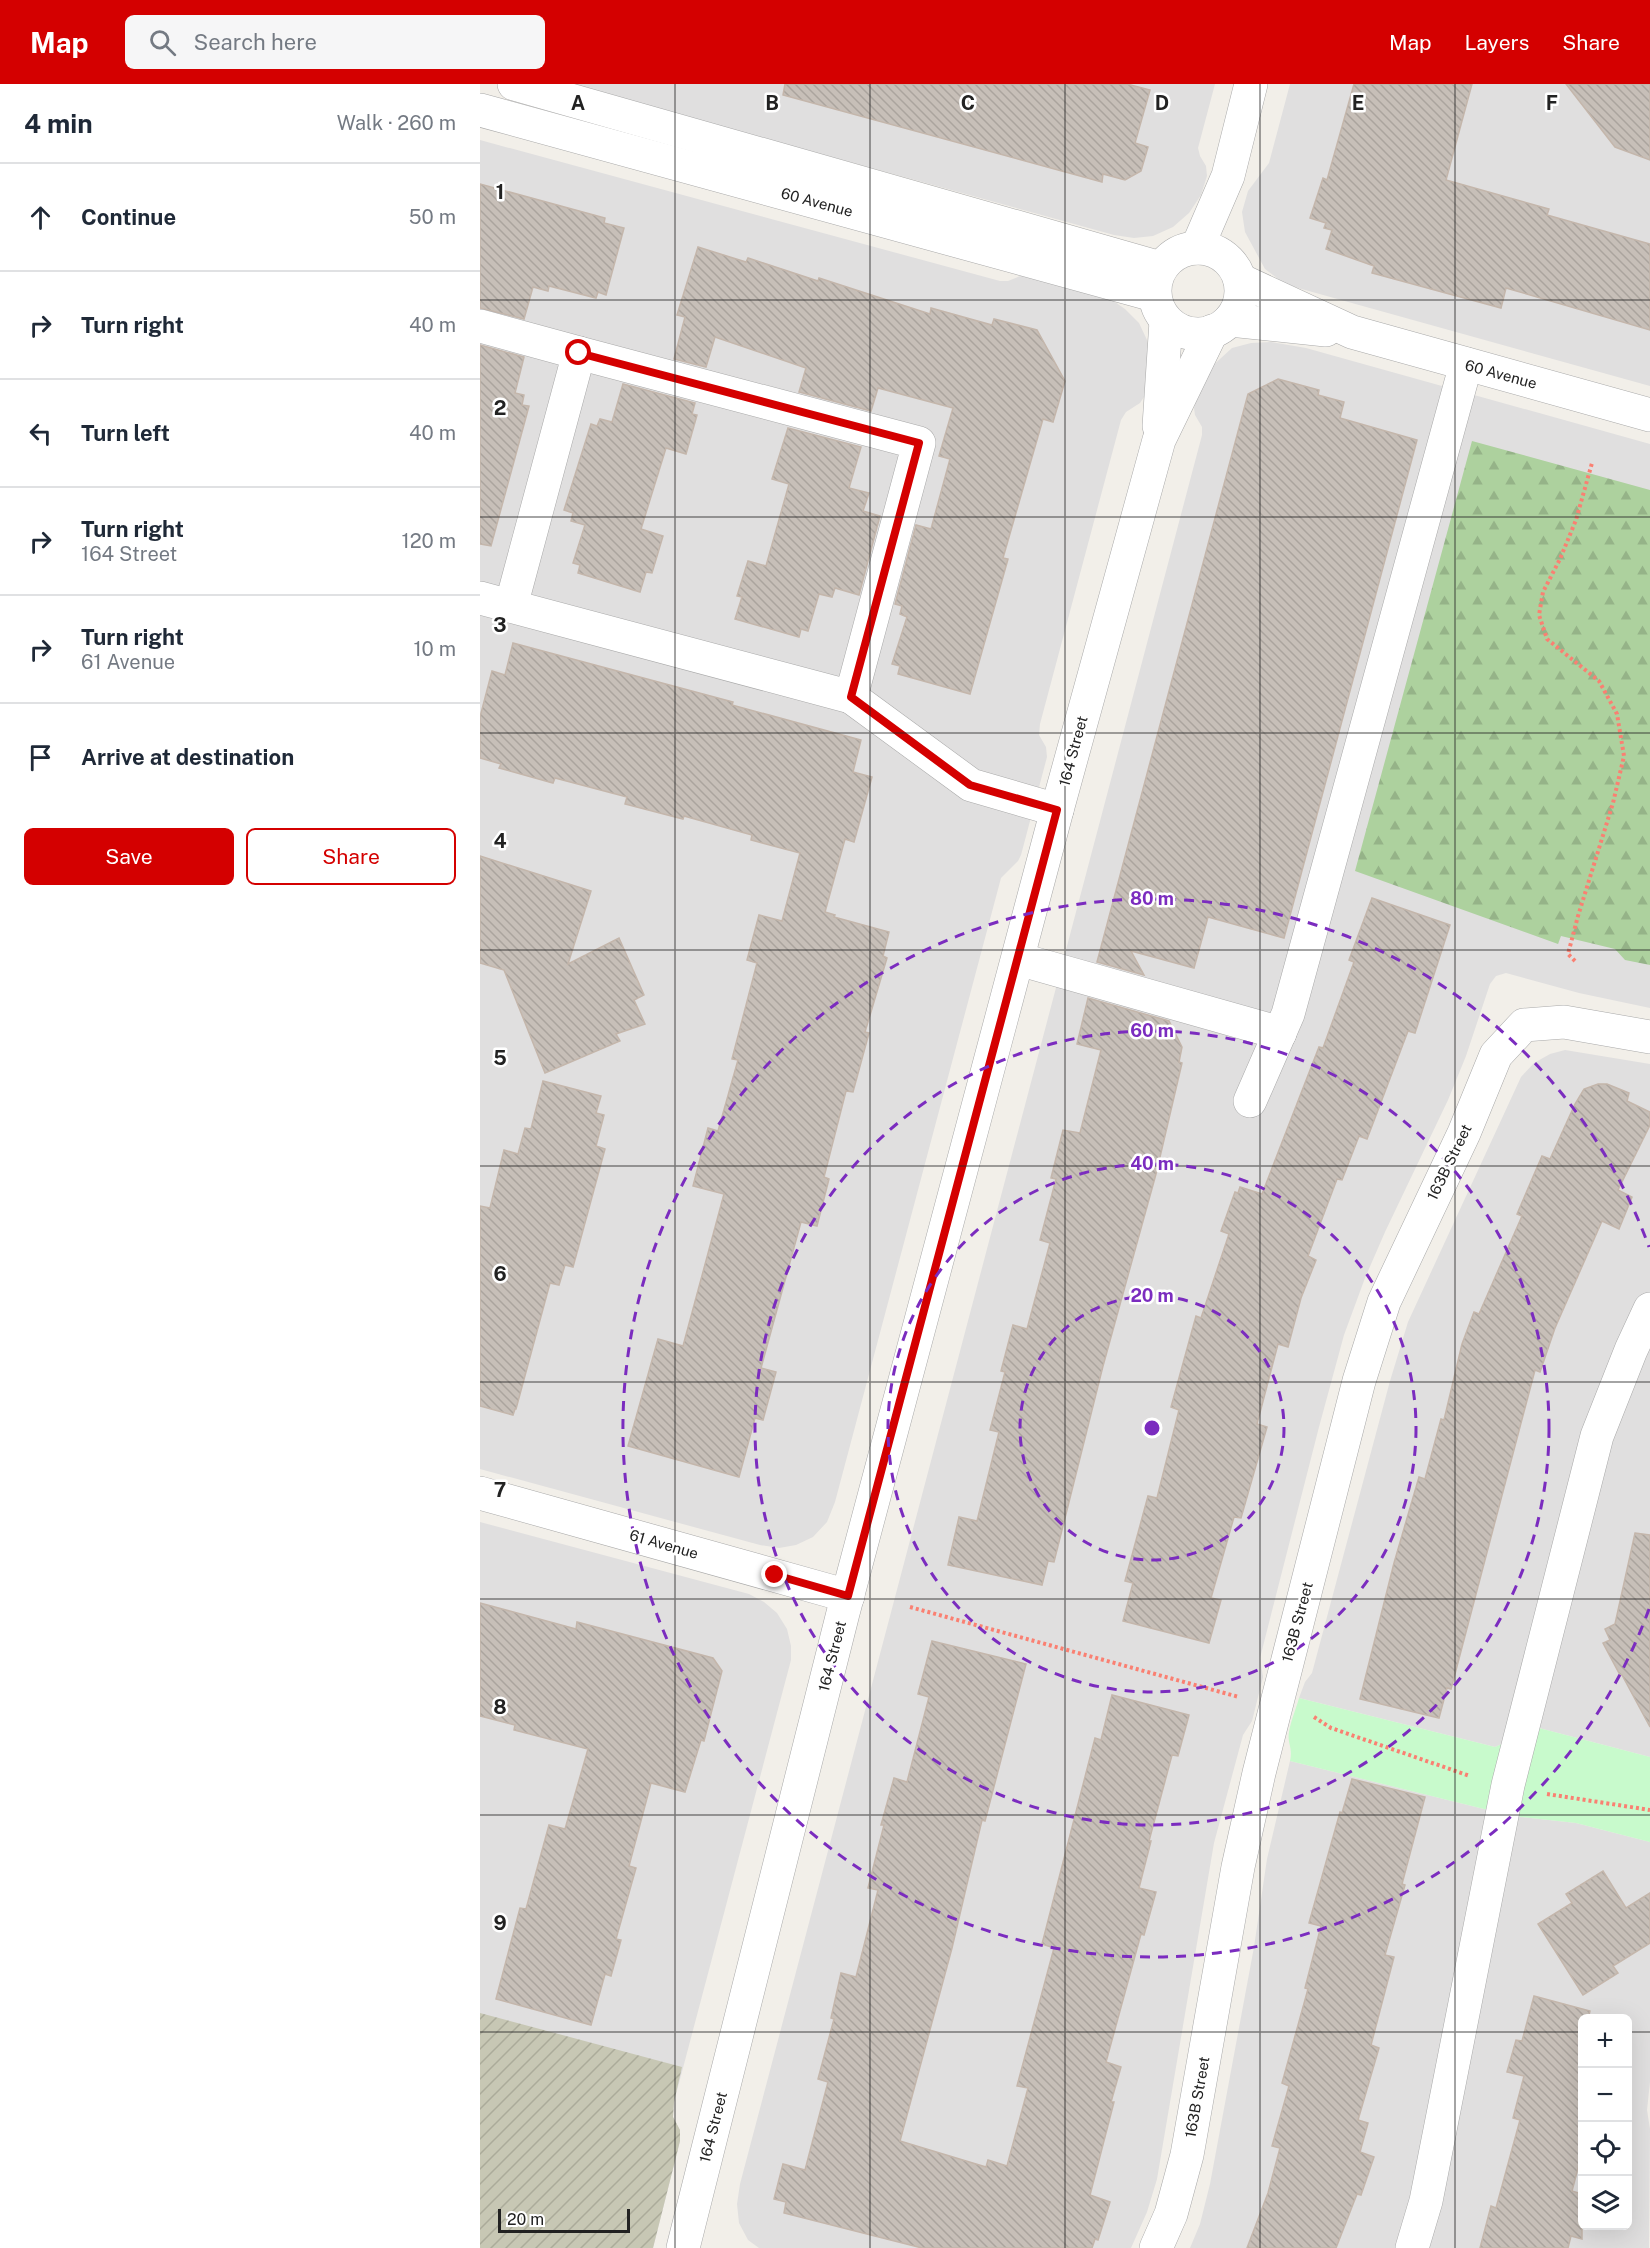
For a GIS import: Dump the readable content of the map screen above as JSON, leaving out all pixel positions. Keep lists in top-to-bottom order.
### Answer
{
  "streets": {
    "street": [
      "60 Avenue",
      "164 Street",
      "163B Street",
      "61 Avenue"
    ]
  },
  "crossings": [
    ["60 Avenue", "164 Street"],
    ["164 Street", "61 Avenue"]
  ],
  "scale_bar": "20 m",
  "page": {
    "header": "Map",
    "search": "Search here",
    "nav": ["Map", "Layers", "Share"],
    "heading": ["4 min", "Walk · 260 m"],
    "list": [
      ["Continue", "50 m"],
      ["Turn right", "40 m"],
      ["Turn left", "40 m"],
      ["Turn right", "164 Street", "120 m"],
      ["Turn right", "61 Avenue", "10 m"],
      "Arrive at destination"
    ],
    "buttons": ["Save", "Share"],
    "map_buttons": ["+", "−"],
    "scale": "20 m"
  },
  "grid": {
    "columns": [
      "A",
      "B",
      "C",
      "D",
      "E",
      "F"
    ],
    "rows": [
      "1",
      "2",
      "3",
      "4",
      "5",
      "6",
      "7",
      "8",
      "9"
    ]
  },
  "rings": [
    "80 m",
    "60 m",
    "40 m",
    "20 m"
  ]
}
